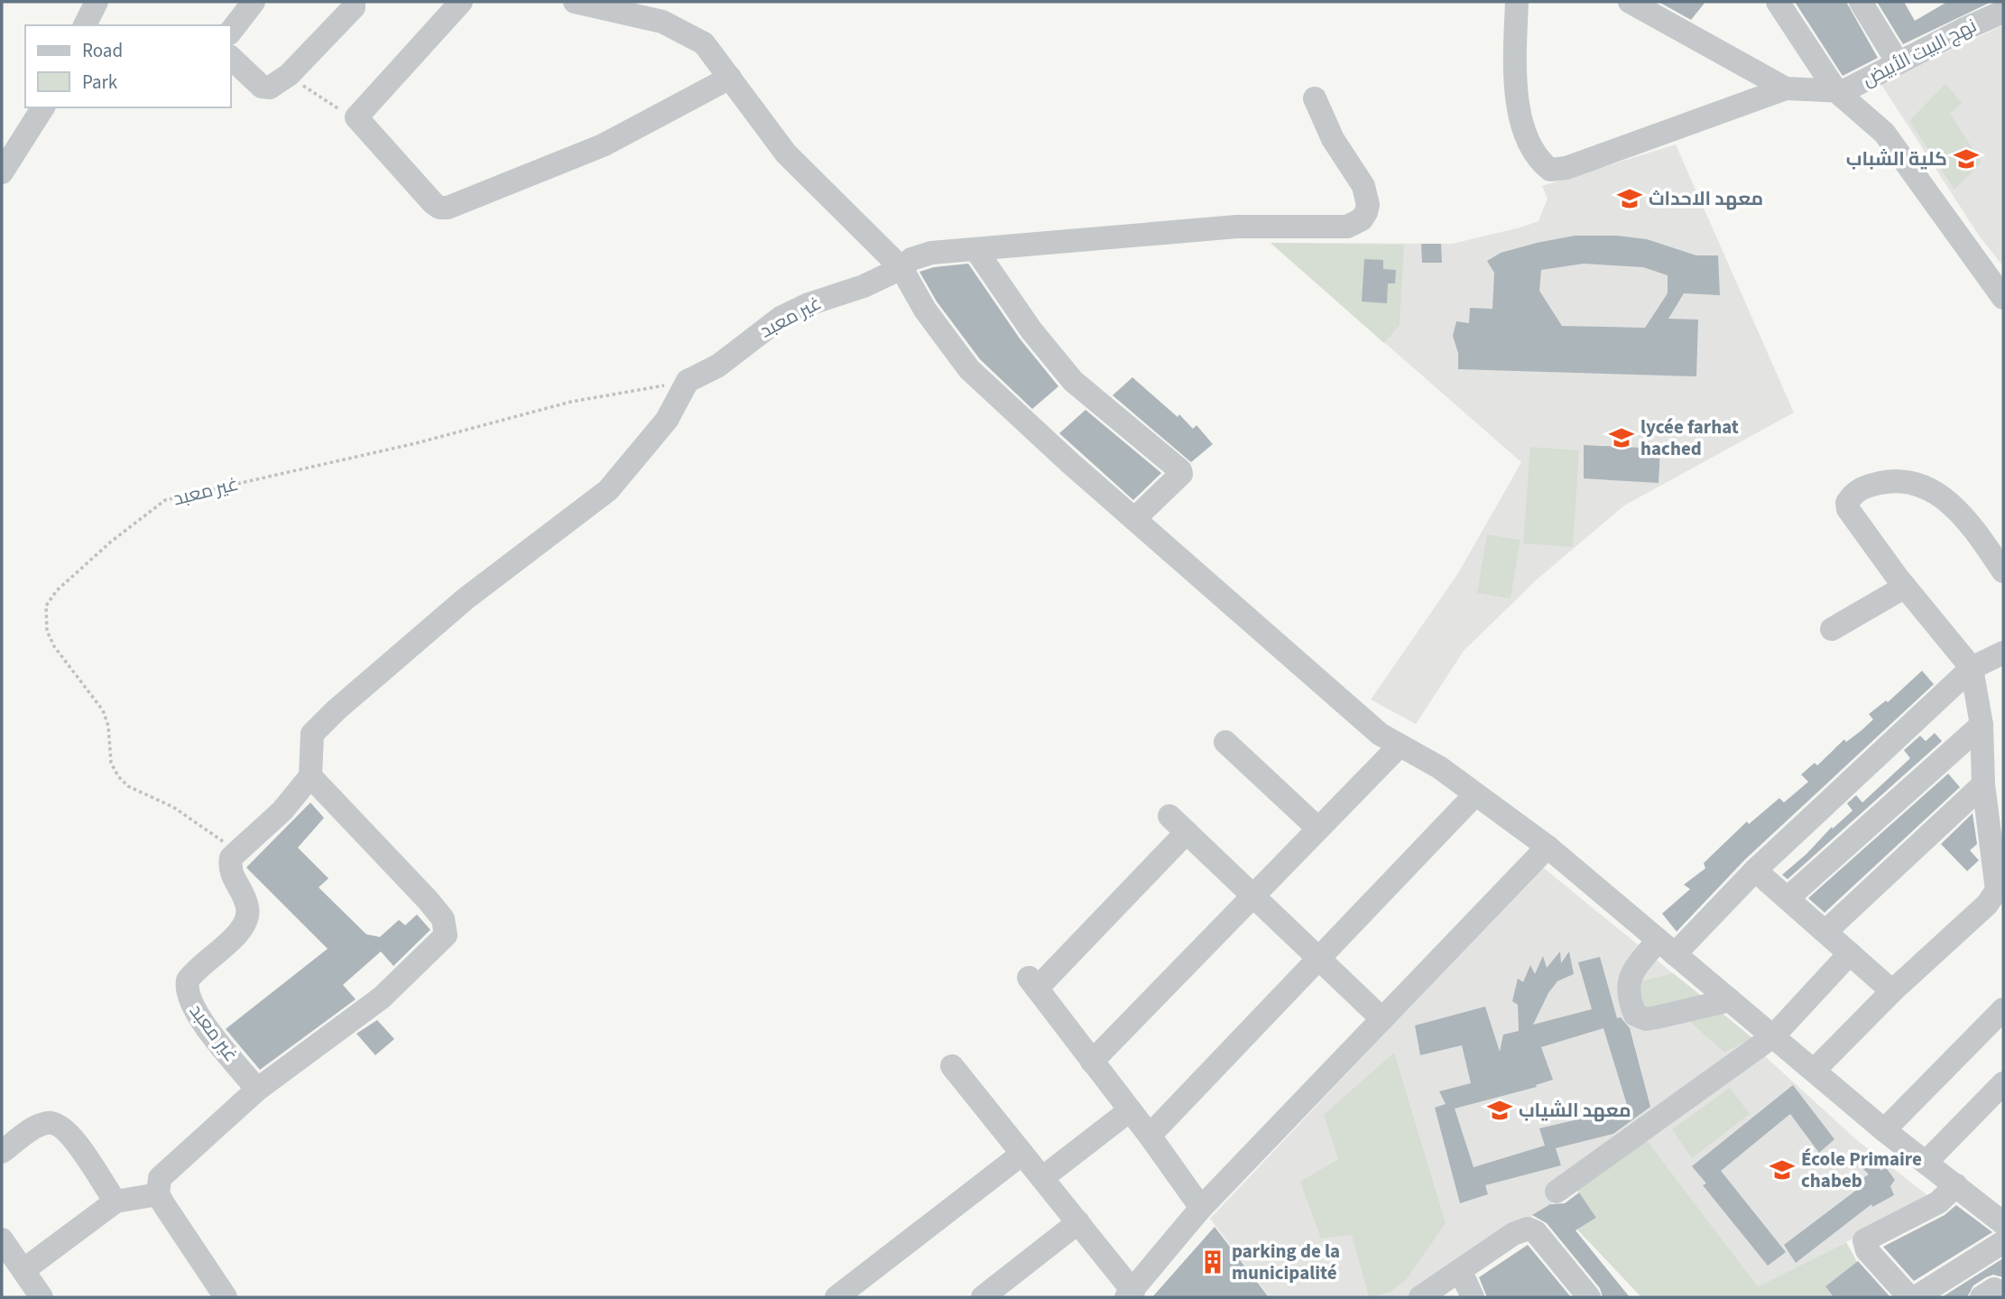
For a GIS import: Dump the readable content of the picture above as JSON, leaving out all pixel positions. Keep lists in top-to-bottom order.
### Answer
{
  "streets": {
    "street": ["نهج البيت الأبيض", "غير معبد"]
  },
  "places": {
    "school or university": [
      "كلية الشباب",
      "معهد الاحداث",
      "lycée farhat hached",
      "معهد الشياب",
      "École Primaire chabeb"
    ],
    "building": ["parking de la municipalité"]
  },
  "legend": ["Road", "Park"]
}
